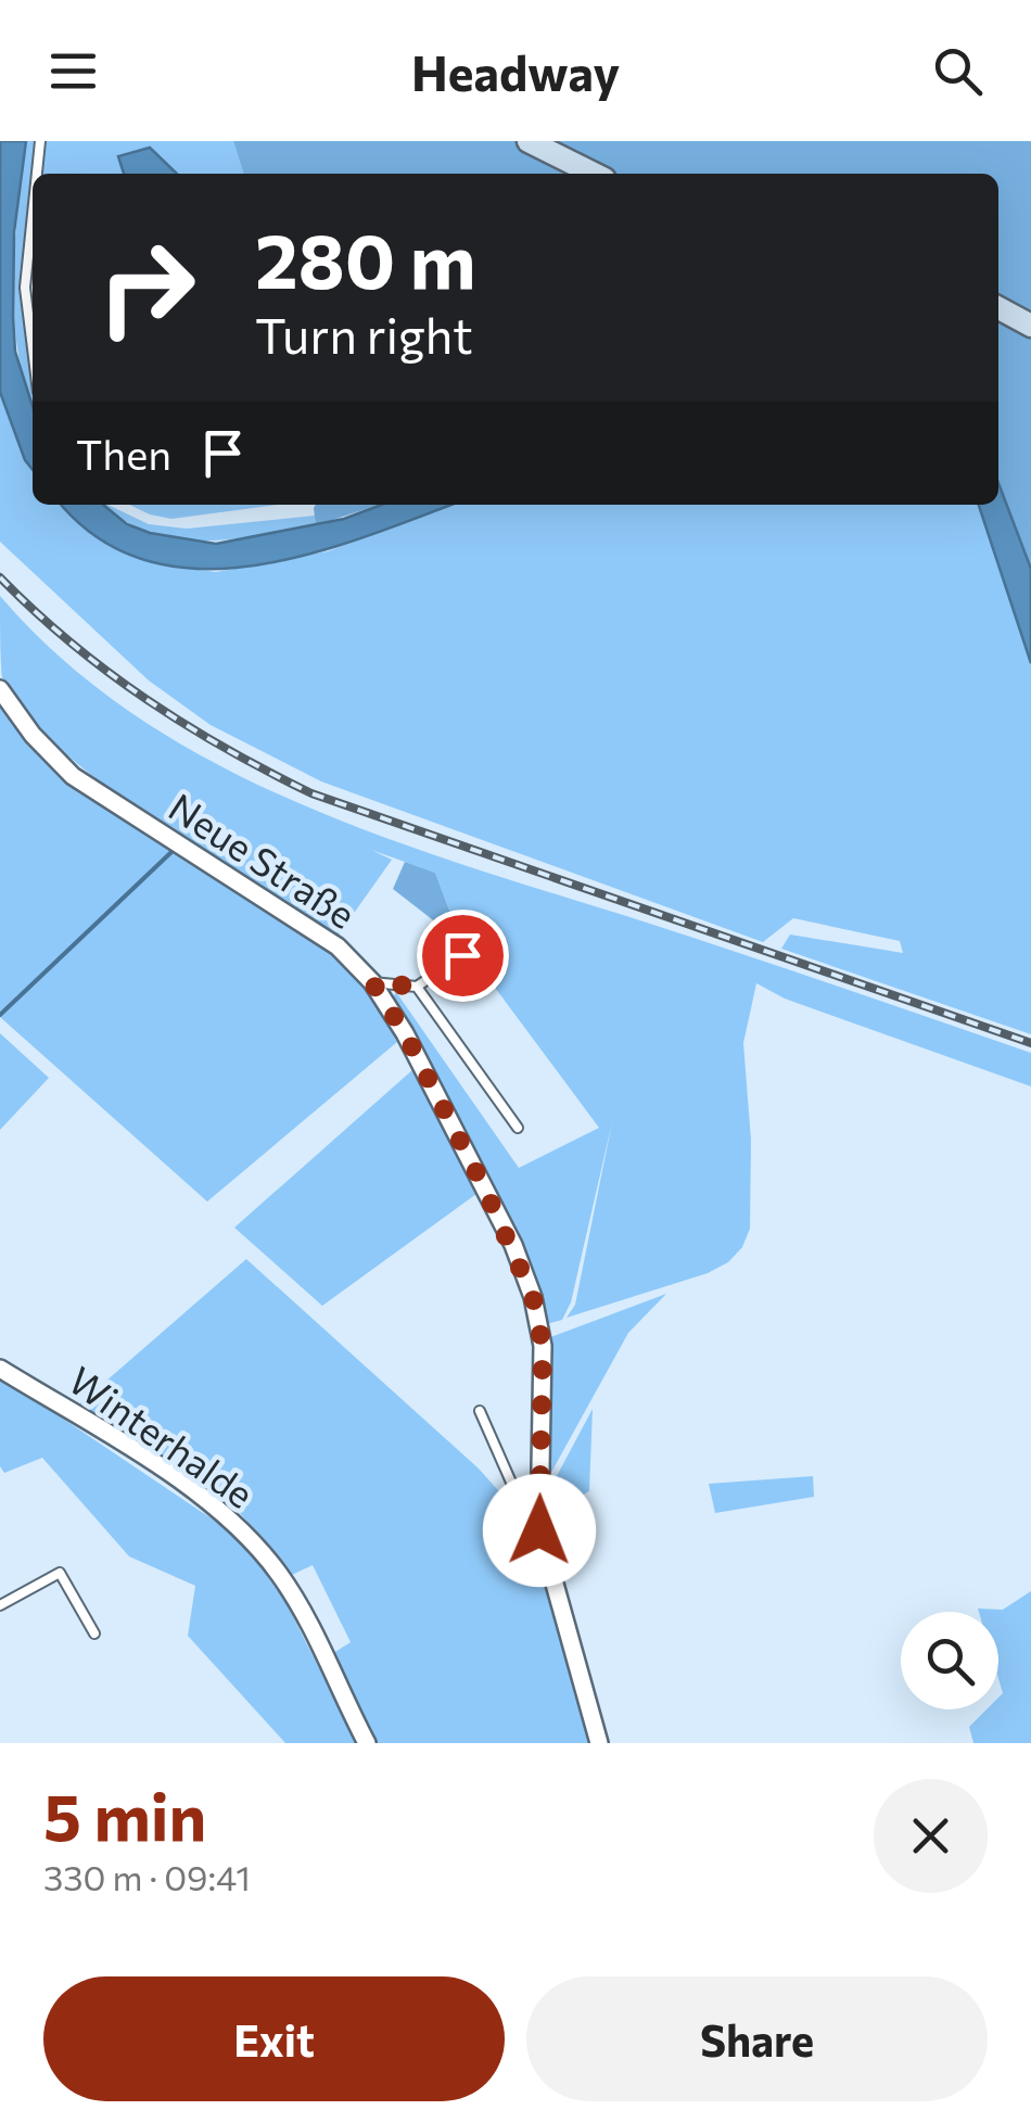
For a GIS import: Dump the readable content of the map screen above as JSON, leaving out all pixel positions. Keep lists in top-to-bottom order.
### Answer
{
  "streets": {
    "street": ["Neue Straße", "Winterhalde"]
  },
  "page": {
    "header": "Headway",
    "turn": ["280 m", "Turn right"],
    "then": "Then",
    "heading": ["5 min", "330 m · 09:41"],
    "buttons": ["Exit", "Share"]
  }
}
